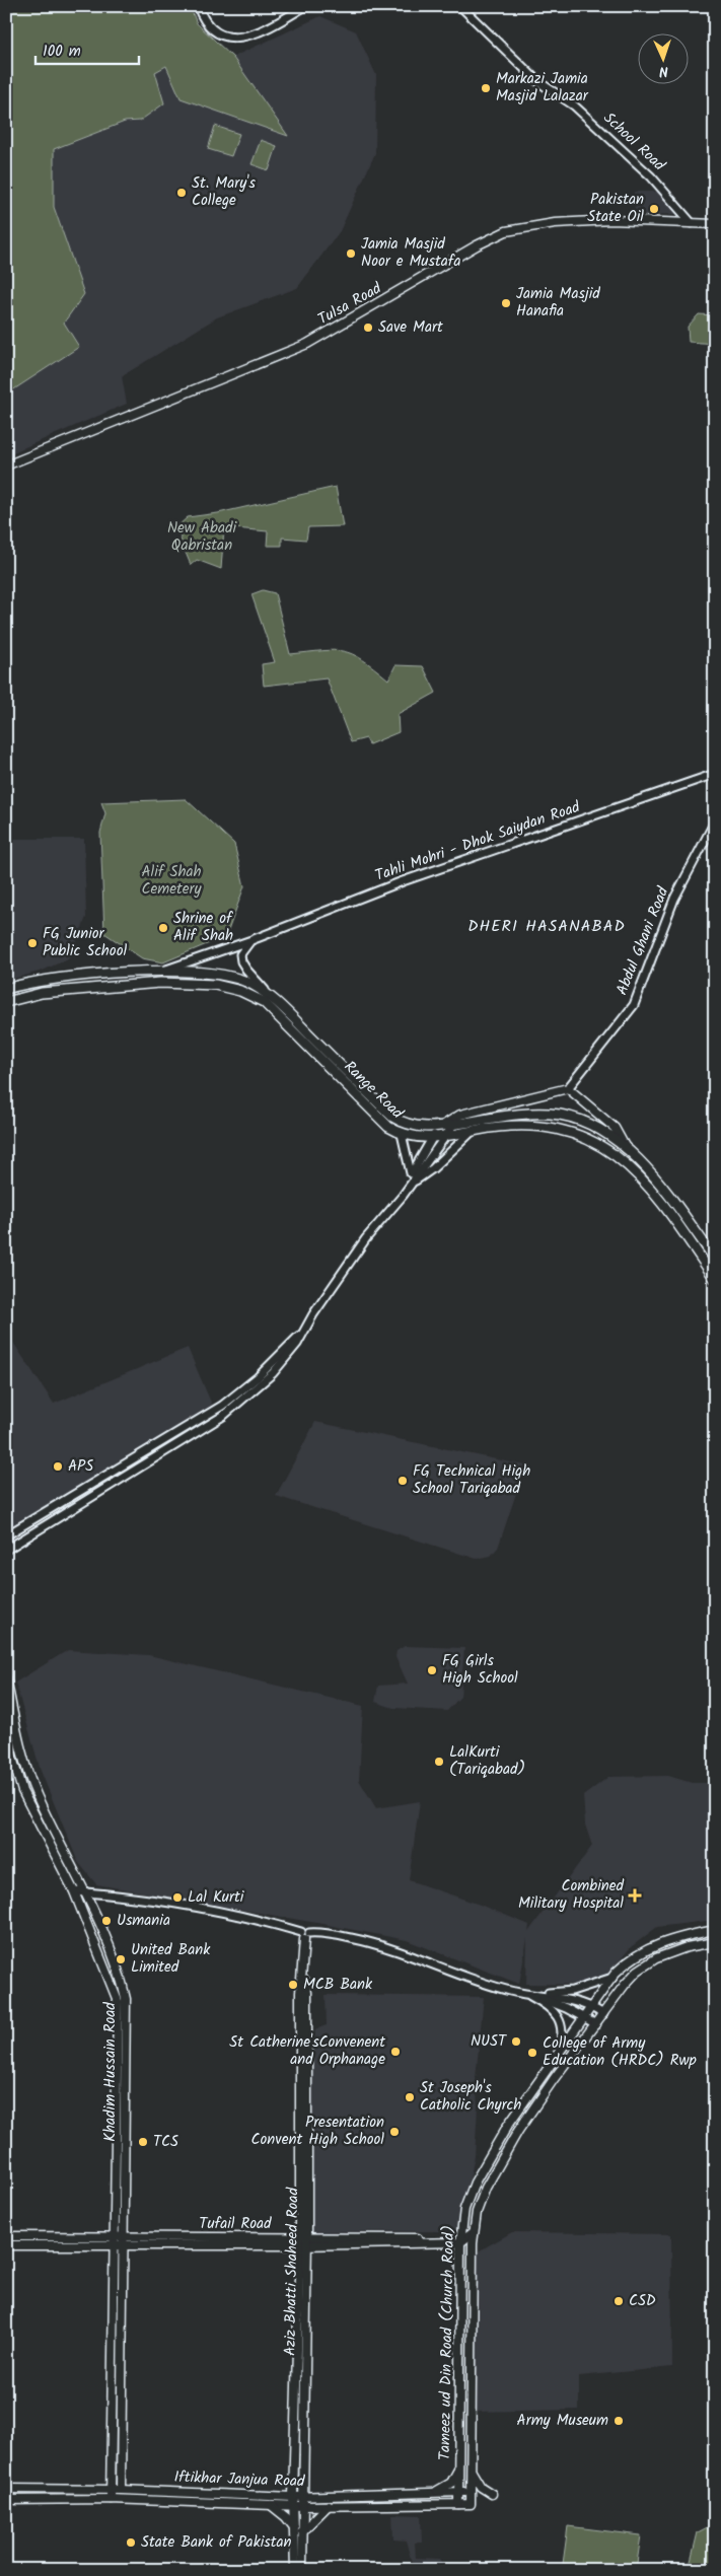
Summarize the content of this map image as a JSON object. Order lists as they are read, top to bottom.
{
  "streets": {
    "main road": [
      "Tulsa Road",
      "Range Road",
      "Khadim Hussain Road",
      "Tufail Road",
      "Aziz Bhatti Shaheed Road",
      "Tameez ud Din Road (Church Road)",
      "Iftikhar Janjua Road"
    ],
    "street": ["School Road", "Tahli Mohri - Dhok Saiydan Road", "Abdul Ghani Road"]
  },
  "crossings": [
    ["School Road", "Tulsa Road"],
    ["Khadim Hussain Road", "Tufail Road"],
    ["Khadim Hussain Road", "Iftikhar Janjua Road"],
    ["Tufail Road", "Aziz Bhatti Shaheed Road"],
    ["Tufail Road", "Tameez ud Din Road (Church Road)"],
    ["Aziz Bhatti Shaheed Road", "Iftikhar Janjua Road"],
    ["Tameez ud Din Road (Church Road)", "Iftikhar Janjua Road"]
  ],
  "districts": ["DHERI HASANABAD"],
  "parks": ["New Abadi Qabristan", "Alif Shah Cemetery"],
  "places": {
    "other": [
      "Markazi Jamia Masjid Lalazar",
      "St. Mary's College",
      "Pakistan State Oil",
      "Jamia Masjid Noor e Mustafa",
      "Jamia Masjid Hanafia",
      "Save Mart",
      "Shrine of Alif Shah",
      "FG Junior Public School",
      "APS",
      "FG Technical High School Tariqabad",
      "FG Girls High School",
      "LalKurti (Tariqabad)",
      "Lal Kurti",
      "Usmania",
      "United Bank Limited",
      "MCB Bank",
      "NUST",
      "St Catherine'sConvenent and Orphanage",
      "College of Army Education (HRDC) Rwp",
      "St Joseph's Catholic Chyrch",
      "Presentation Convent High School",
      "TCS",
      "CSD",
      "Army Museum",
      "State Bank of Pakistan"
    ],
    "health": ["Combined Military Hospital"]
  },
  "scale_bar": "100 m",
  "north": "bottom"
}
